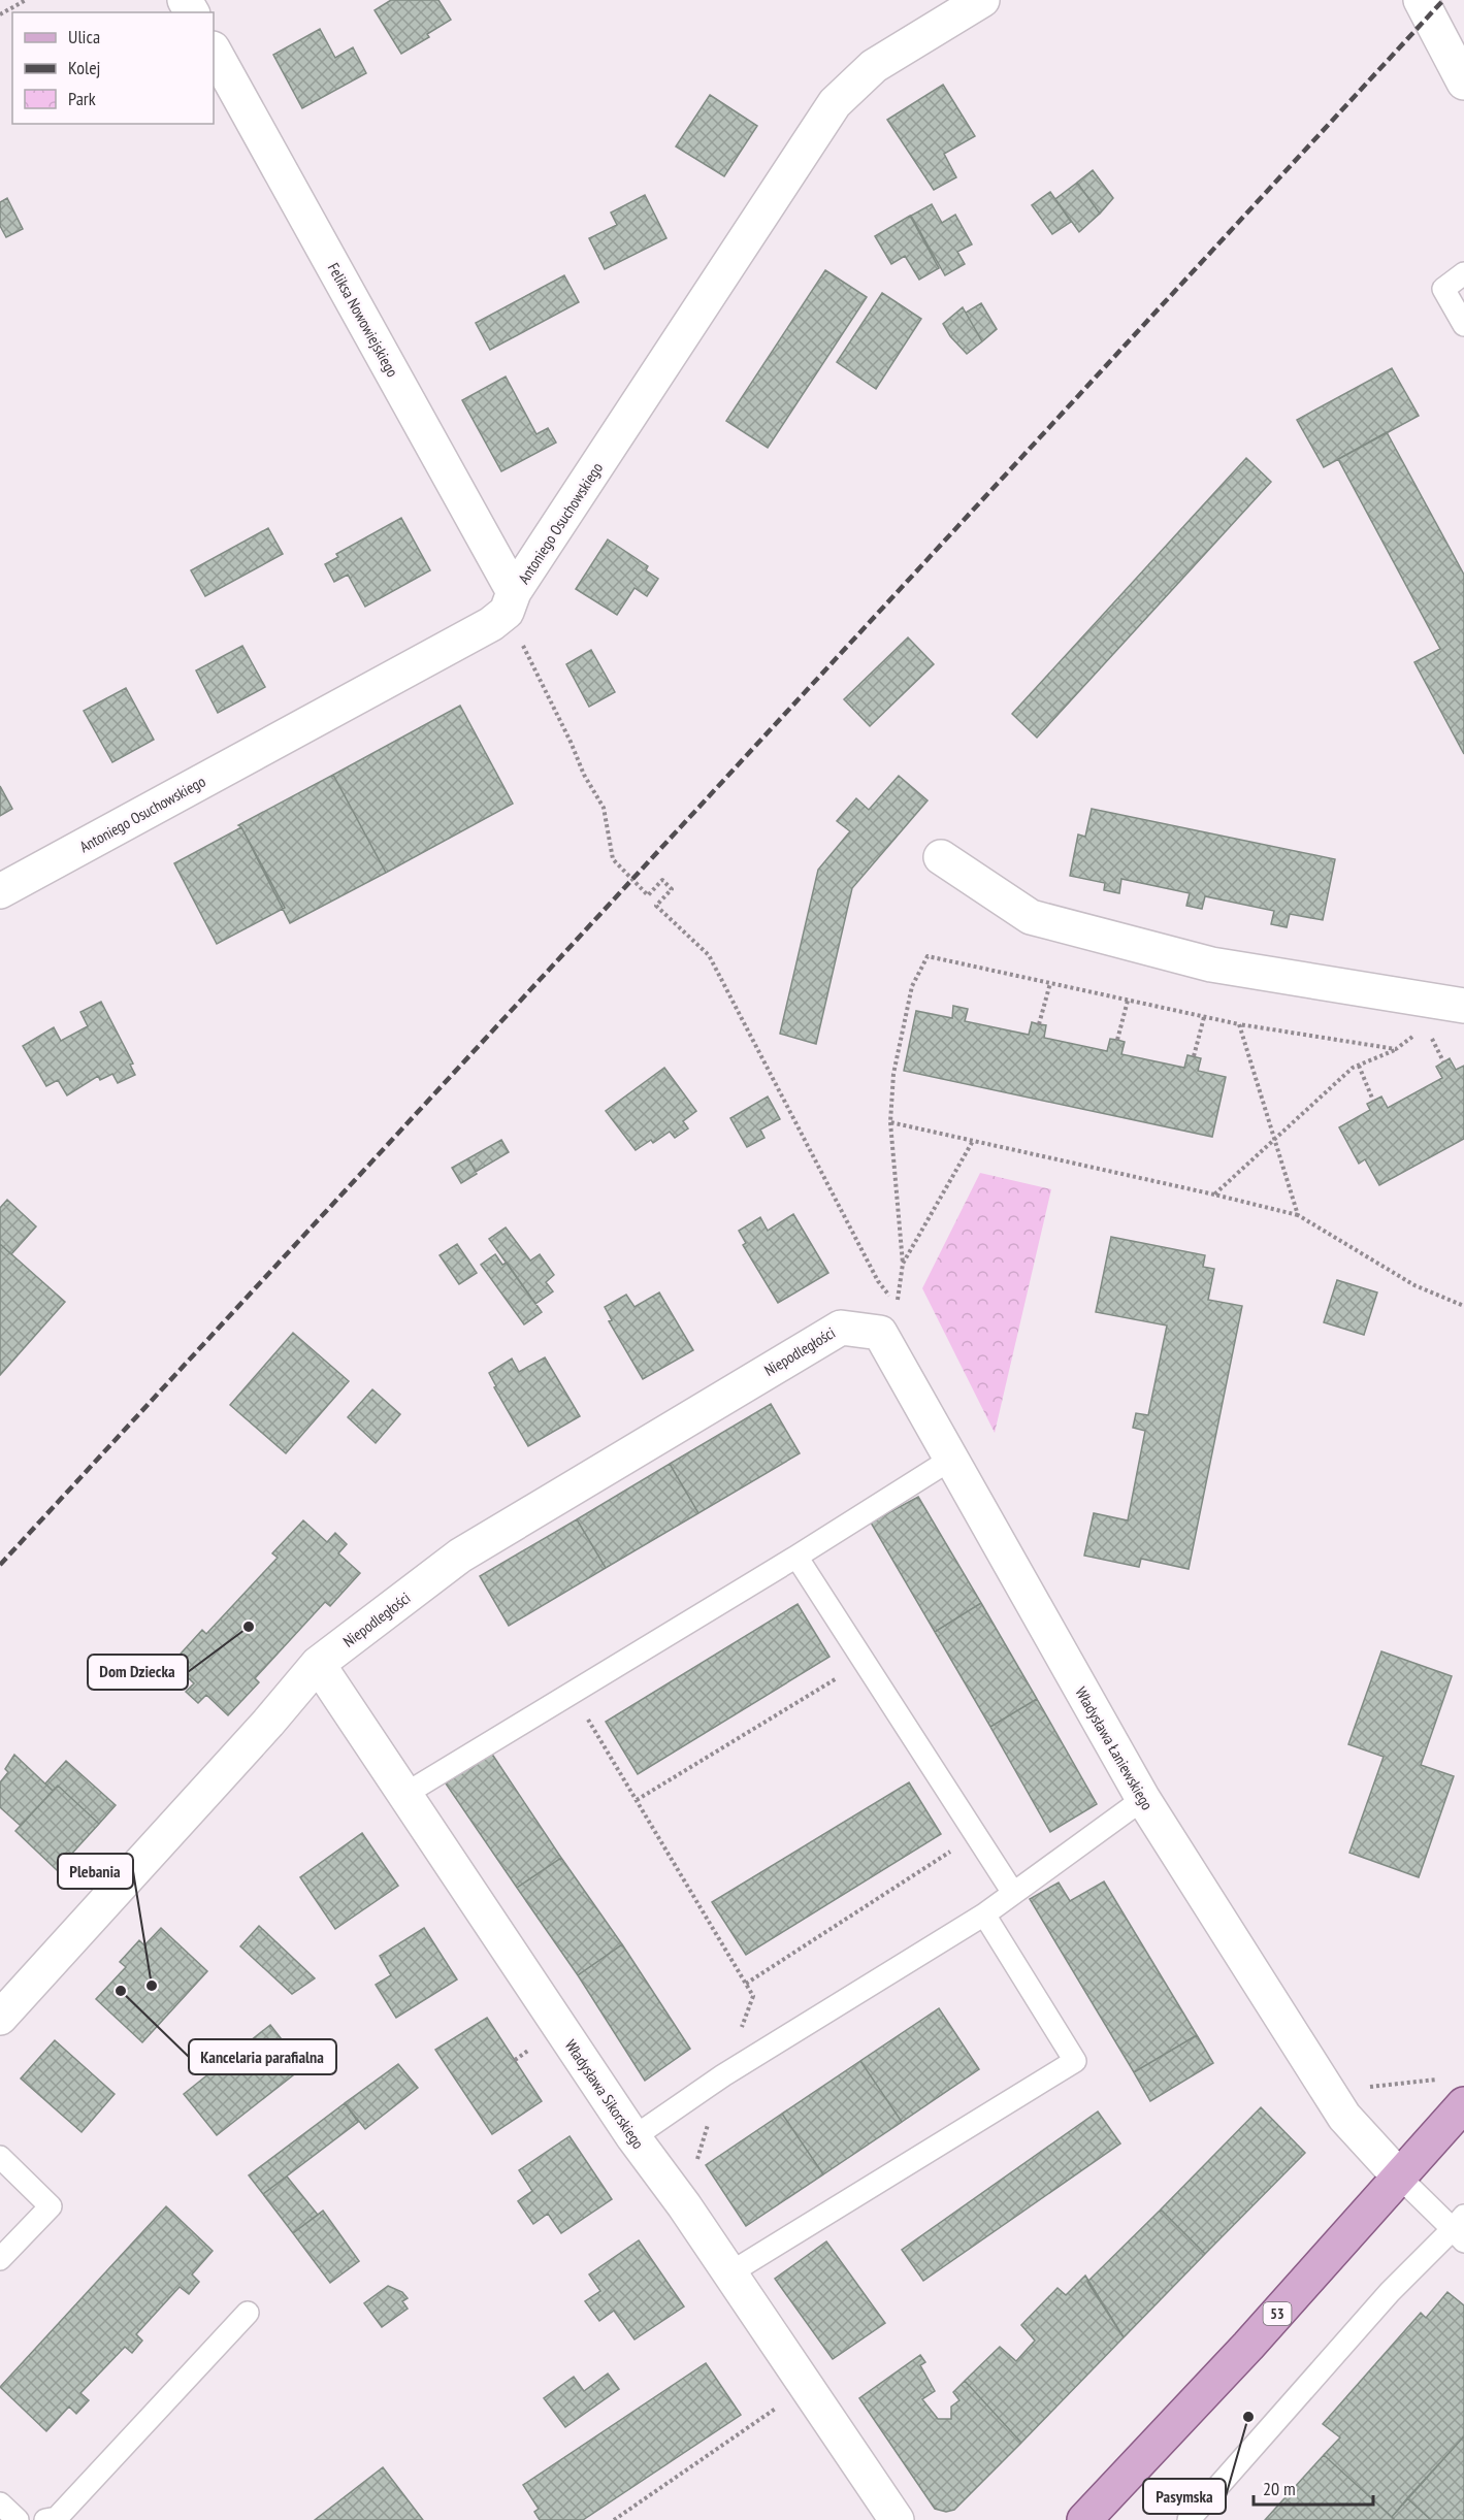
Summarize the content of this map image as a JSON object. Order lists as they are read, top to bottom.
{
  "streets": {
    "main road": ["53"],
    "street": [
      "Feliksa Nowowiejskiego",
      "Antoniego Osuchowskiego",
      "Niepodległości",
      "Władysława Łaniewskiego",
      "Władysława Sikorskiego"
    ]
  },
  "crossings": [
    ["Feliksa Nowowiejskiego", "Antoniego Osuchowskiego"],
    ["Niepodległości", "Władysława Łaniewskiego"],
    ["Niepodległości", "Władysława Sikorskiego"],
    ["Władysława Łaniewskiego", "53"]
  ],
  "places": [
    "Dom Dziecka",
    "Plebania",
    "Kancelaria parafialna",
    "Pasymska"
  ],
  "legend": ["Ulica", "Kolej", "Park"],
  "scale_bar": "20 m"
}
